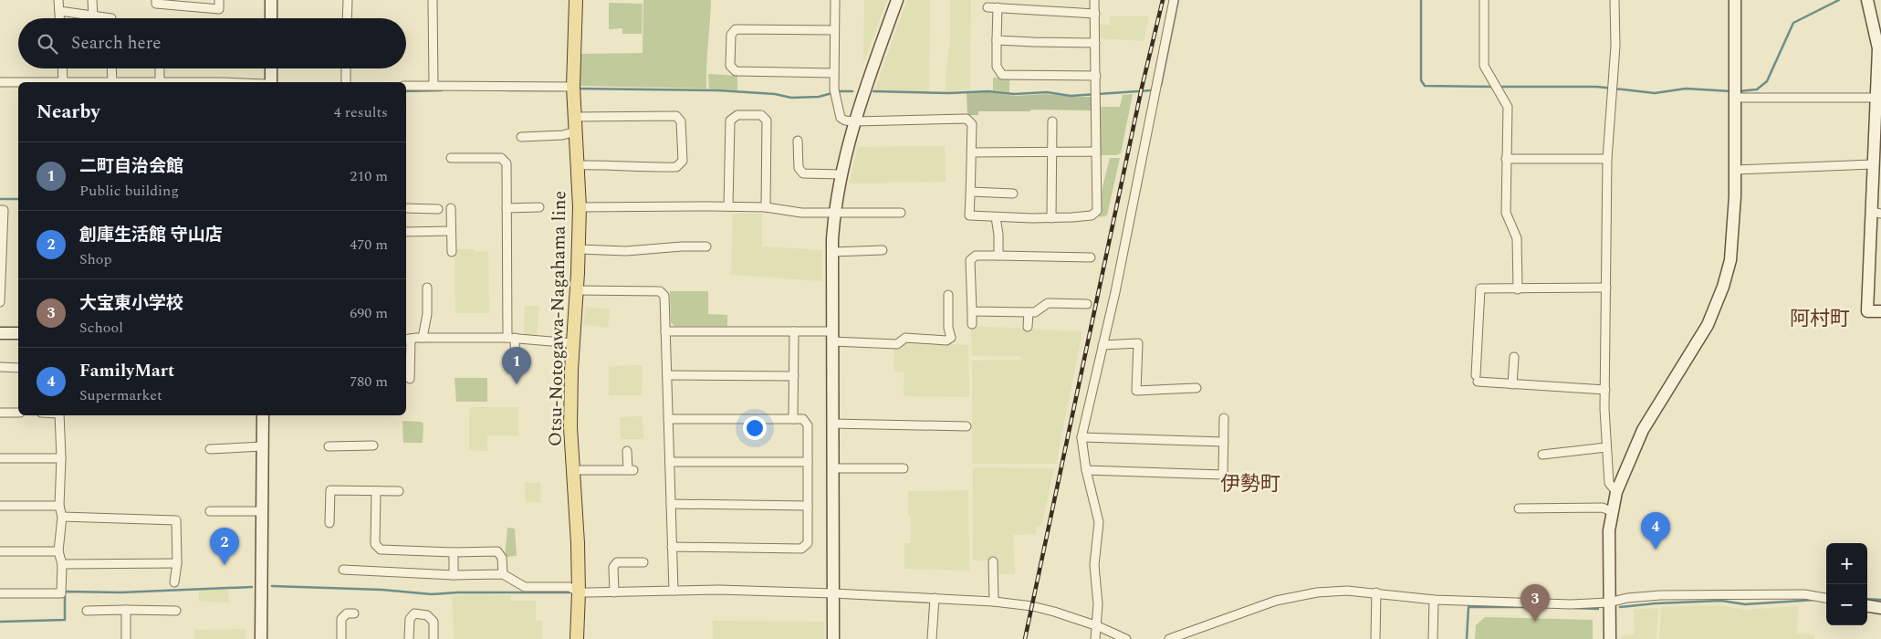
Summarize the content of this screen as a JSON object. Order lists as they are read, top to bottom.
{
  "streets": {
    "main road": ["Otsu-Notogawa-Nagahama line"]
  },
  "districts": ["阿村町", "伊勢町"],
  "page": {
    "search": "Search here",
    "heading": ["Nearby", "4 results"],
    "list": [
      {
        "mark": "1",
        "name": "二町自治会館",
        "note": "Public building",
        "value": "210 m"
      },
      {
        "mark": "2",
        "name": "創庫生活館 守山店",
        "note": "Shop",
        "value": "470 m"
      },
      {
        "mark": "3",
        "name": "大宝東小学校",
        "note": "School",
        "value": "690 m"
      },
      {
        "mark": "4",
        "name": "FamilyMart",
        "note": "Supermarket",
        "value": "780 m"
      }
    ],
    "pins": [
      "1",
      "4",
      "2",
      "3"
    ],
    "map_buttons": ["+", "−"]
  }
}
